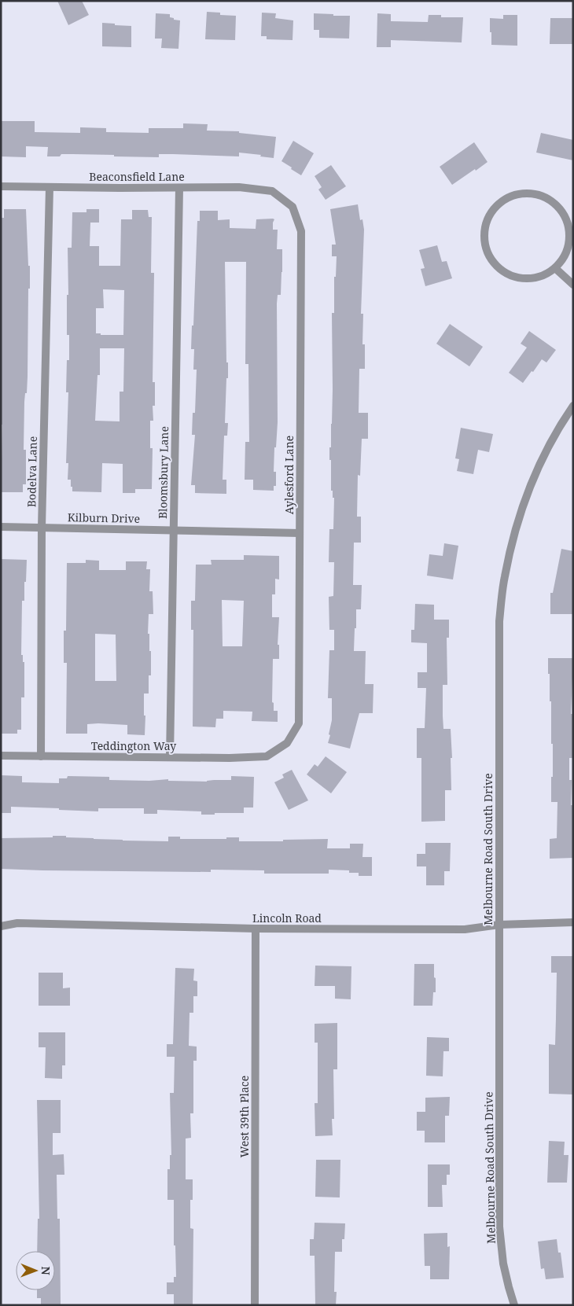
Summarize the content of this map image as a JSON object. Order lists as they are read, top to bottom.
{
  "streets": {
    "street": [
      "Beaconsfield Lane",
      "Bodelva Lane",
      "Bloomsbury Lane",
      "Aylesford Lane",
      "Kilburn Drive",
      "Teddington Way",
      "Melbourne Road South Drive",
      "Lincoln Road",
      "West 39th Place"
    ]
  },
  "crossings": [
    ["Beaconsfield Lane", "Bodelva Lane"],
    ["Beaconsfield Lane", "Bloomsbury Lane"],
    ["Beaconsfield Lane", "Aylesford Lane"],
    ["Bodelva Lane", "Kilburn Drive"],
    ["Bodelva Lane", "Teddington Way"],
    ["Bloomsbury Lane", "Kilburn Drive"],
    ["Bloomsbury Lane", "Teddington Way"],
    ["Aylesford Lane", "Kilburn Drive"],
    ["Aylesford Lane", "Teddington Way"],
    ["Melbourne Road South Drive", "Lincoln Road"],
    ["Lincoln Road", "West 39th Place"]
  ],
  "north": "right"
}
